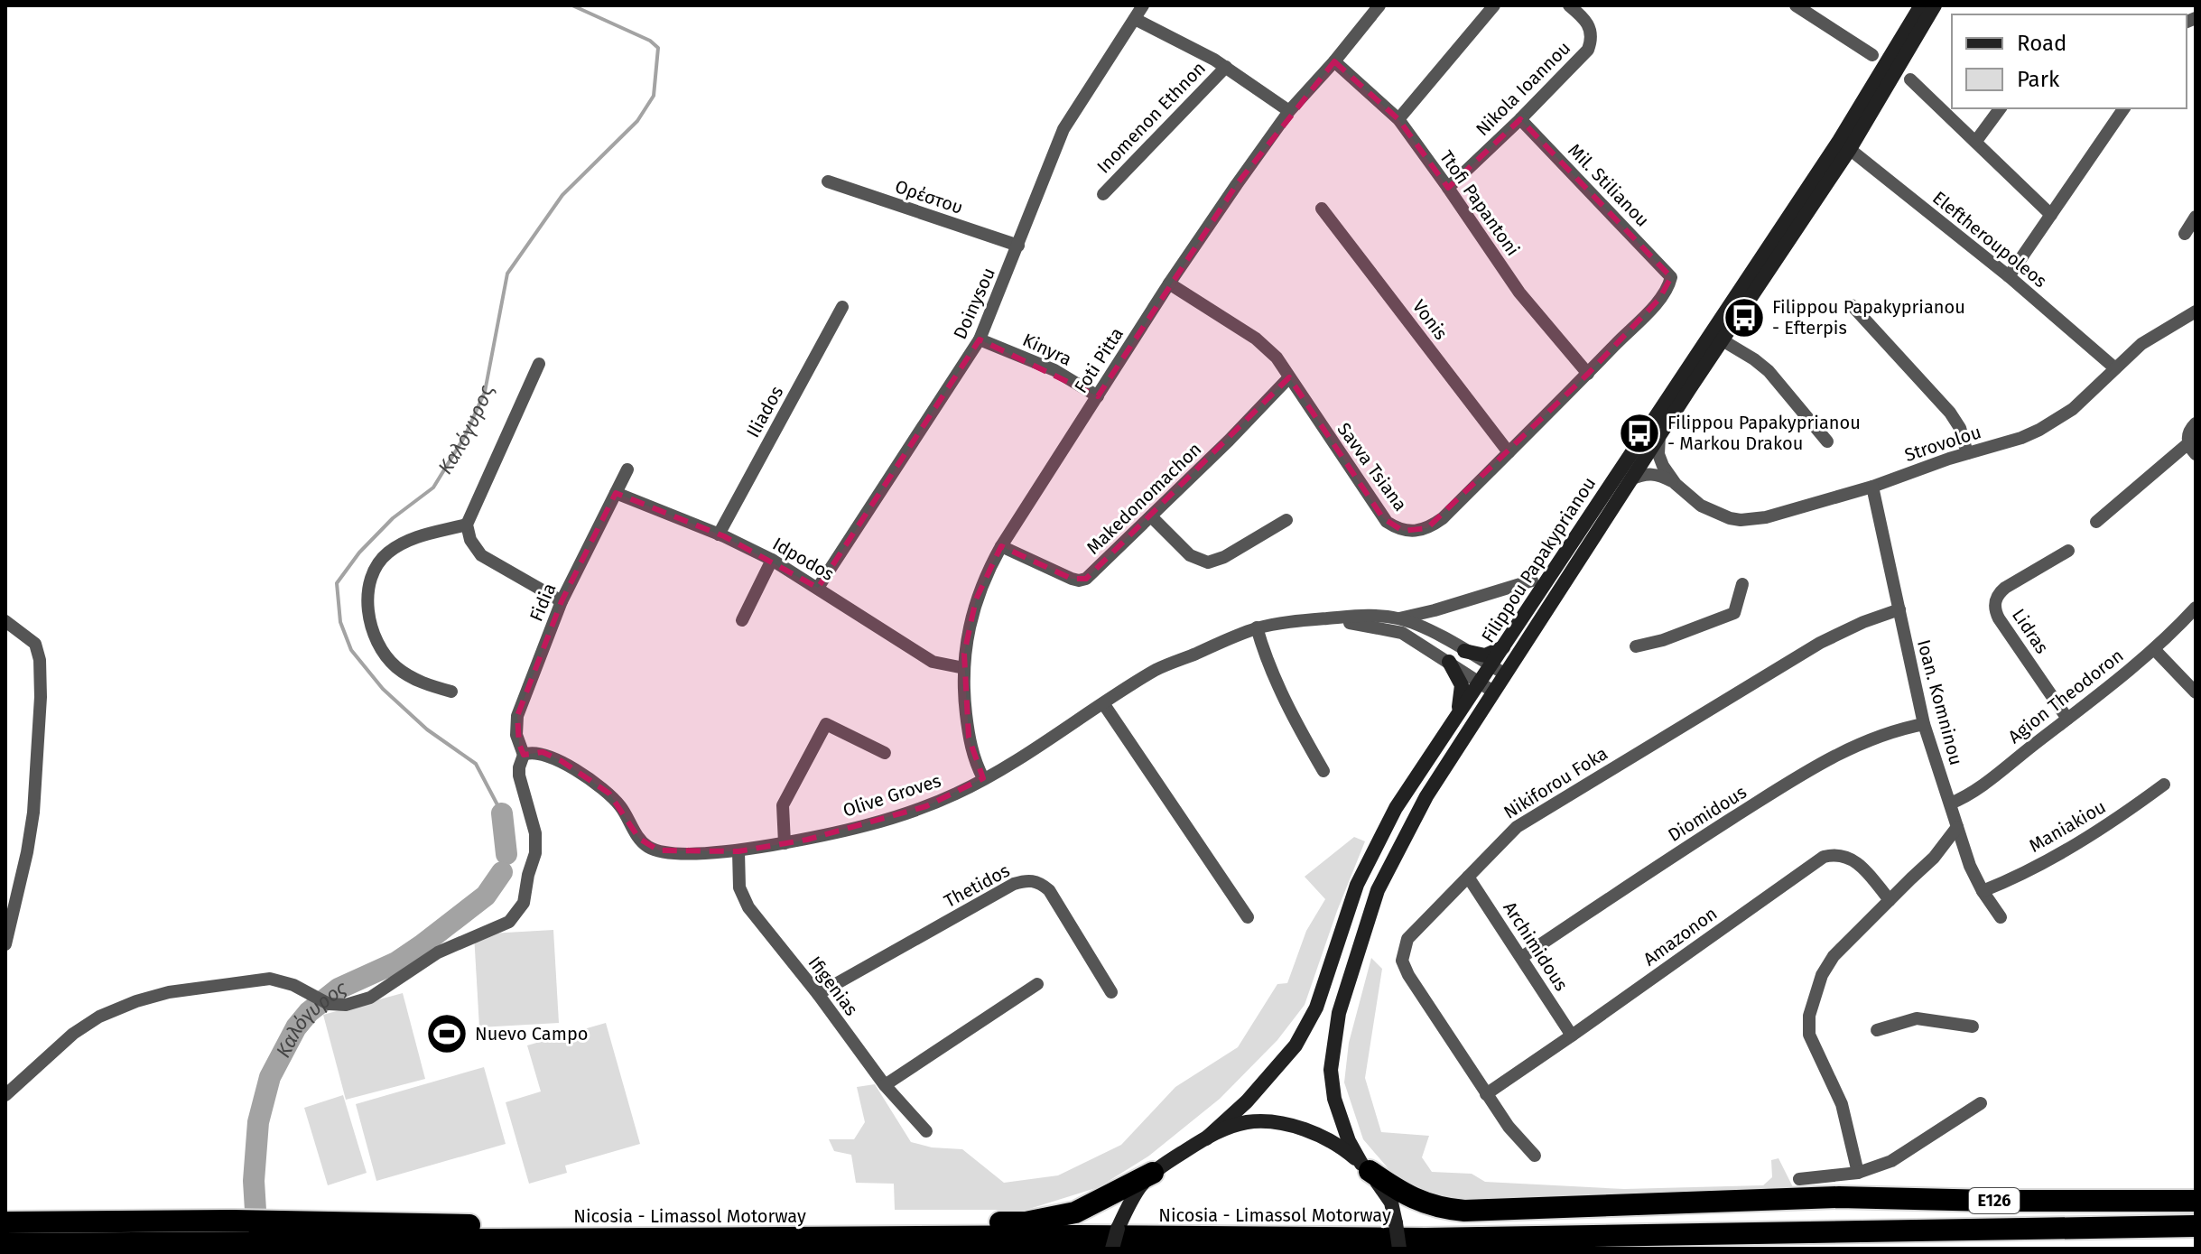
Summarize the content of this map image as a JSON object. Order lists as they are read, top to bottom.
{
  "streets": {
    "highway": ["E126", "Nicosia - Limassol Motorway"],
    "main road": ["Filippou Papakyprianou"],
    "street": [
      "Nikola Ioannou",
      "Inomenon Ethnon",
      "Mil. Stilianou",
      "Ορέστου",
      "Ttofi Papantoni",
      "Eleftheroupoleos",
      "Doinysou",
      "Vonis",
      "Kinyra",
      "Foti Pitta",
      "Iliados",
      "Strovolou",
      "Savva Tsiana",
      "Makedonomachon",
      "Idpodos",
      "Fidia",
      "Lidras",
      "Agion Theodoron",
      "Ioan. Komninou",
      "Nikiforou Foka",
      "Olive Groves",
      "Diomidous",
      "Maniakiou",
      "Thetidos",
      "Amazonon",
      "Archimidous",
      "Ifigenias"
    ]
  },
  "crossings": [
    ["Nikola Ioannou", "Mil. Stilianou"],
    ["Nikola Ioannou", "Ttofi Papantoni"],
    ["Mil. Stilianou", "Savva Tsiana"],
    ["Ορέστου", "Doinysou"],
    ["Ttofi Papantoni", "Foti Pitta"],
    ["Ttofi Papantoni", "Savva Tsiana"],
    ["Eleftheroupoleos", "Strovolou"],
    ["Eleftheroupoleos", "Filippou Papakyprianou"],
    ["Doinysou", "Kinyra"],
    ["Doinysou", "Idpodos"],
    ["Vonis", "Savva Tsiana"],
    ["Kinyra", "Foti Pitta"],
    ["Foti Pitta", "Savva Tsiana"],
    ["Foti Pitta", "Makedonomachon"],
    ["Foti Pitta", "Idpodos"],
    ["Foti Pitta", "Olive Groves"],
    ["Iliados", "Idpodos"],
    ["Strovolou", "Filippou Papakyprianou"],
    ["Strovolou", "Ioan. Komninou"],
    ["Savva Tsiana", "Makedonomachon"],
    ["Idpodos", "Fidia"],
    ["Filippou Papakyprianou", "Olive Groves"],
    ["Fidia", "Olive Groves"],
    ["Lidras", "Agion Theodoron"],
    ["Agion Theodoron", "Ioan. Komninou"],
    ["Ioan. Komninou", "Nikiforou Foka"],
    ["Ioan. Komninou", "Diomidous"],
    ["Ioan. Komninou", "Maniakiou"],
    ["Nikiforou Foka", "Amazonon"],
    ["Nikiforou Foka", "Archimidous"],
    ["Olive Groves", "Ifigenias"],
    ["Diomidous", "Archimidous"],
    ["Thetidos", "Ifigenias"],
    ["Amazonon", "Archimidous"]
  ],
  "water": ["Καλόγυρος"],
  "places": {
    "bus stop": ["Filippou Papakyprianou - Efterpis", "Filippou Papakyprianou - Markou Drakou"],
    "sports": ["Nuevo Campo"]
  },
  "legend": ["Road", "Park"]
}
